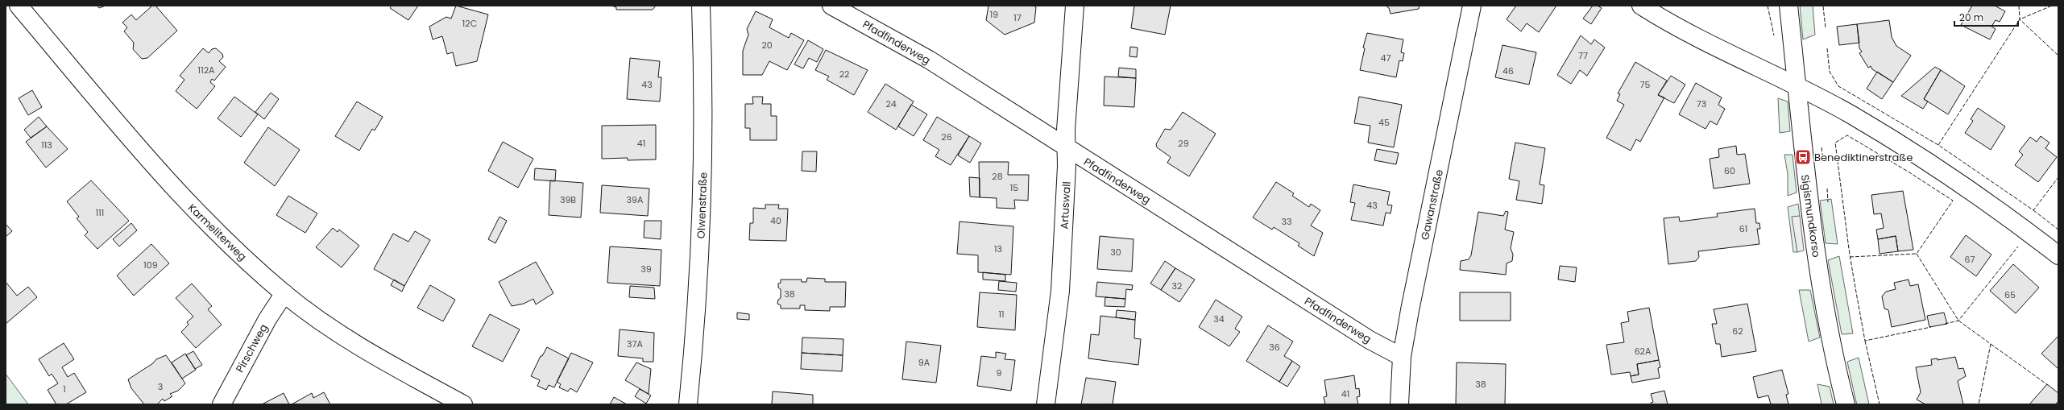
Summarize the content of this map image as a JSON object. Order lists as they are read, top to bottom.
{
  "streets": {
    "street": [
      "Pfadfinderweg",
      "Gawanstraße",
      "Olwenstraße",
      "Artuswall",
      "Sigismundkorso",
      "Karmeliterweg",
      "Pirschweg"
    ]
  },
  "crossings": [
    ["Pfadfinderweg", "Gawanstraße"],
    ["Pfadfinderweg", "Artuswall"],
    ["Karmeliterweg", "Pirschweg"]
  ],
  "places": {
    "bus stop": ["Benediktinerstraße"]
  },
  "house_numbers": [
    "19",
    "17",
    "12C",
    "20",
    "77",
    "47",
    "112A",
    "46",
    "22",
    "43",
    "75",
    "24",
    "73",
    "45",
    "26",
    "41",
    "29",
    "113",
    "60",
    "28",
    "15",
    "39B",
    "39A",
    "43",
    "111",
    "40",
    "33",
    "61",
    "13",
    "30",
    "67",
    "109",
    "39",
    "32",
    "38",
    "65",
    "11",
    "34",
    "62",
    "37A",
    "36",
    "62A",
    "9A",
    "9",
    "38",
    "3",
    "1",
    "41"
  ],
  "scale_bar": "20 m"
}
